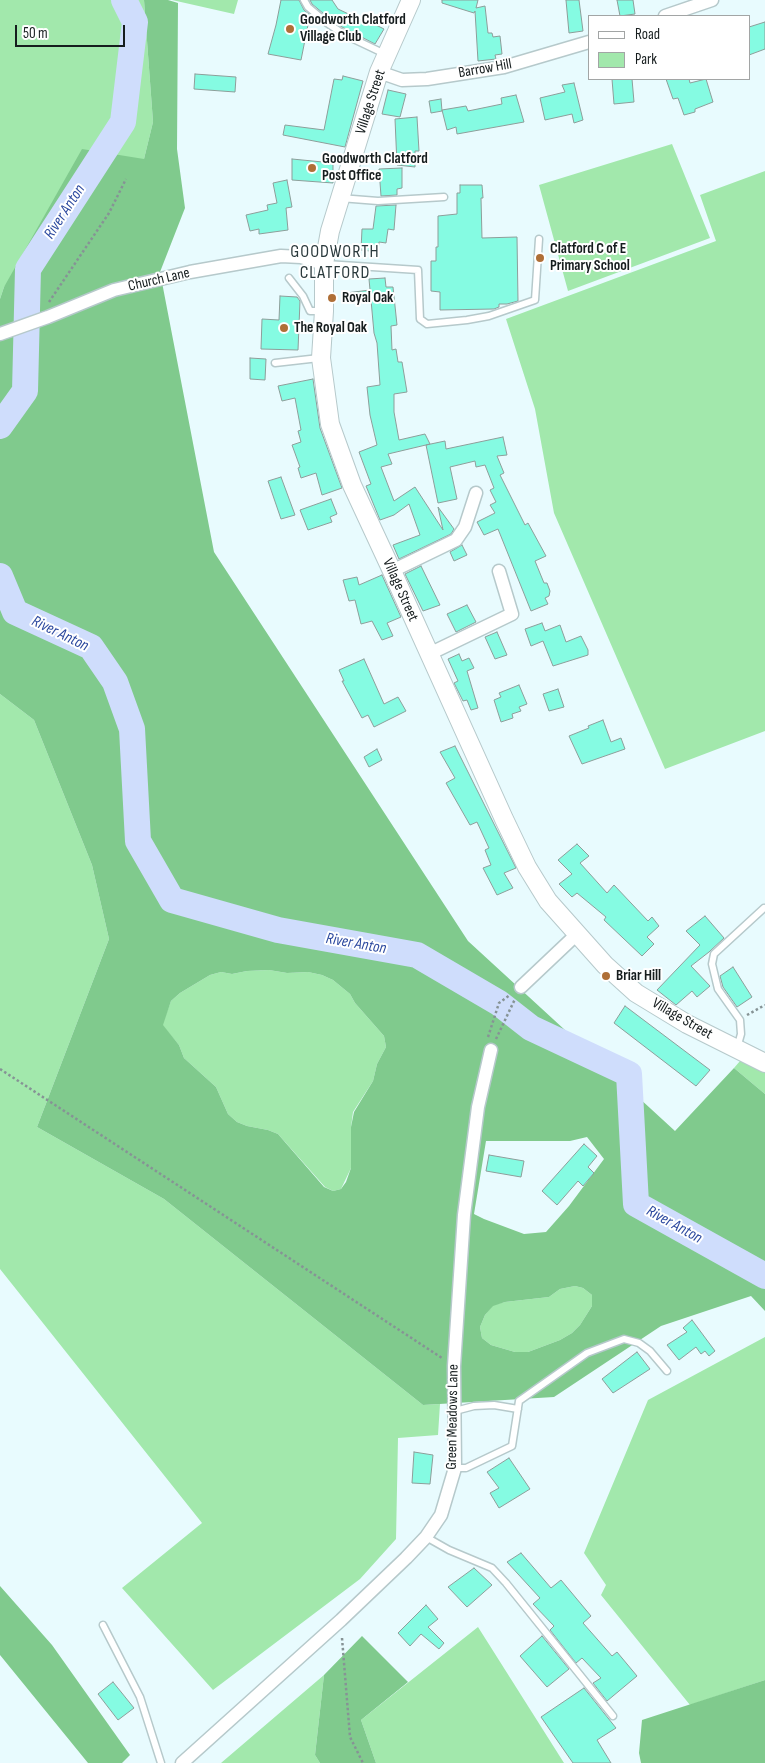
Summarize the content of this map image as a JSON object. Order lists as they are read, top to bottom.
{
  "streets": {
    "street": [
      "Barrow Hill",
      "Village Street",
      "Church Lane",
      "Green Meadows Lane"
    ]
  },
  "crossings": [
    ["Barrow Hill", "Village Street"],
    ["Village Street", "Church Lane"]
  ],
  "districts": ["GOODWORTH CLATFORD"],
  "water": ["River Anton"],
  "places": [
    "Goodworth Clatford Village Club",
    "Goodworth Clatford Post Office",
    "Clatford C of E Primary School",
    "Royal Oak",
    "The Royal Oak",
    "Briar Hill"
  ],
  "legend": ["Road", "Park"],
  "scale_bar": "50 m"
}
